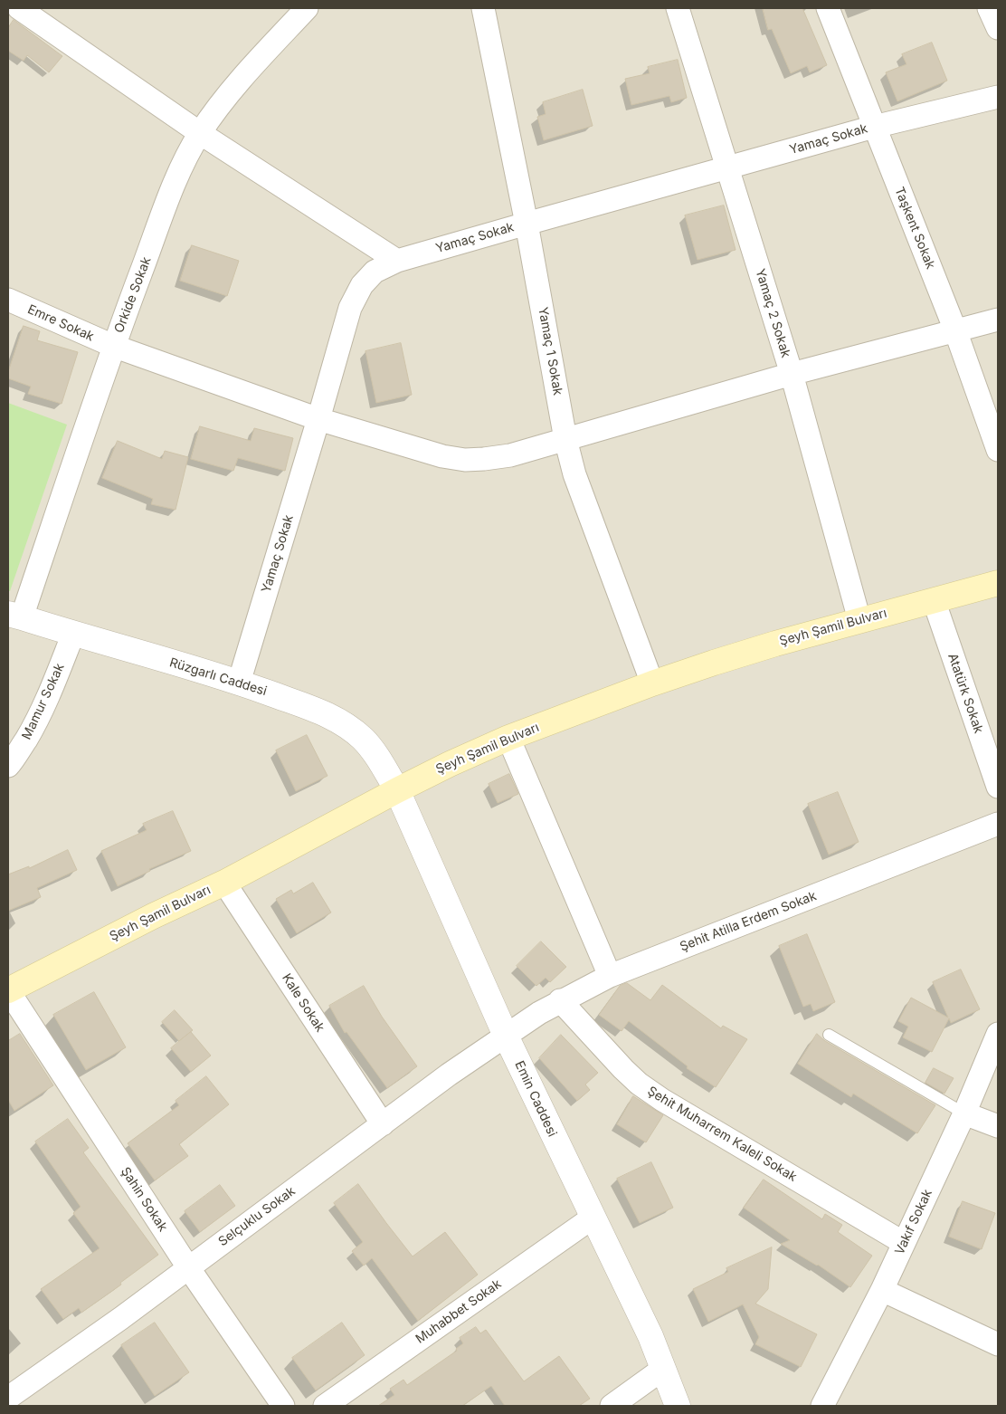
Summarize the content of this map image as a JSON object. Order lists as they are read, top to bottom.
{
  "streets": {
    "main road": ["Şeyh Şamil Bulvarı"],
    "street": [
      "Yamaç Sokak",
      "Taşkent Sokak",
      "Orkide Sokak",
      "Yamaç 2 Sokak",
      "Emre Sokak",
      "Yamaç 1 Sokak",
      "Rüzgarlı Caddesi",
      "Atatürk Sokak",
      "Mamur Sokak",
      "Şehit Atilla Erdem Sokak",
      "Kale Sokak",
      "Emin Caddesi",
      "Şehit Muharrem Kaleli Sokak",
      "Şahin Sokak",
      "Selçuklu Sokak",
      "Vakıf Sokak",
      "Muhabbet Sokak"
    ]
  },
  "crossings": [
    ["Yamaç Sokak", "Taşkent Sokak"],
    ["Yamaç Sokak", "Yamaç 2 Sokak"],
    ["Yamaç Sokak", "Emre Sokak"],
    ["Yamaç Sokak", "Yamaç 1 Sokak"],
    ["Yamaç Sokak", "Rüzgarlı Caddesi"],
    ["Taşkent Sokak", "Emre Sokak"],
    ["Orkide Sokak", "Emre Sokak"],
    ["Orkide Sokak", "Rüzgarlı Caddesi"],
    ["Yamaç 2 Sokak", "Emre Sokak"],
    ["Yamaç 2 Sokak", "Şeyh Şamil Bulvarı"],
    ["Emre Sokak", "Yamaç 1 Sokak"],
    ["Yamaç 1 Sokak", "Şeyh Şamil Bulvarı"],
    ["Şeyh Şamil Bulvarı", "Rüzgarlı Caddesi"],
    ["Şeyh Şamil Bulvarı", "Atatürk Sokak"],
    ["Şeyh Şamil Bulvarı", "Kale Sokak"],
    ["Şeyh Şamil Bulvarı", "Emin Caddesi"],
    ["Şeyh Şamil Bulvarı", "Şahin Sokak"],
    ["Rüzgarlı Caddesi", "Mamur Sokak"],
    ["Rüzgarlı Caddesi", "Emin Caddesi"],
    ["Şehit Atilla Erdem Sokak", "Emin Caddesi"],
    ["Şehit Atilla Erdem Sokak", "Şehit Muharrem Kaleli Sokak"],
    ["Şehit Atilla Erdem Sokak", "Selçuklu Sokak"],
    ["Kale Sokak", "Selçuklu Sokak"],
    ["Emin Caddesi", "Selçuklu Sokak"],
    ["Emin Caddesi", "Muhabbet Sokak"],
    ["Şehit Muharrem Kaleli Sokak", "Vakıf Sokak"],
    ["Şahin Sokak", "Selçuklu Sokak"]
  ]
}
